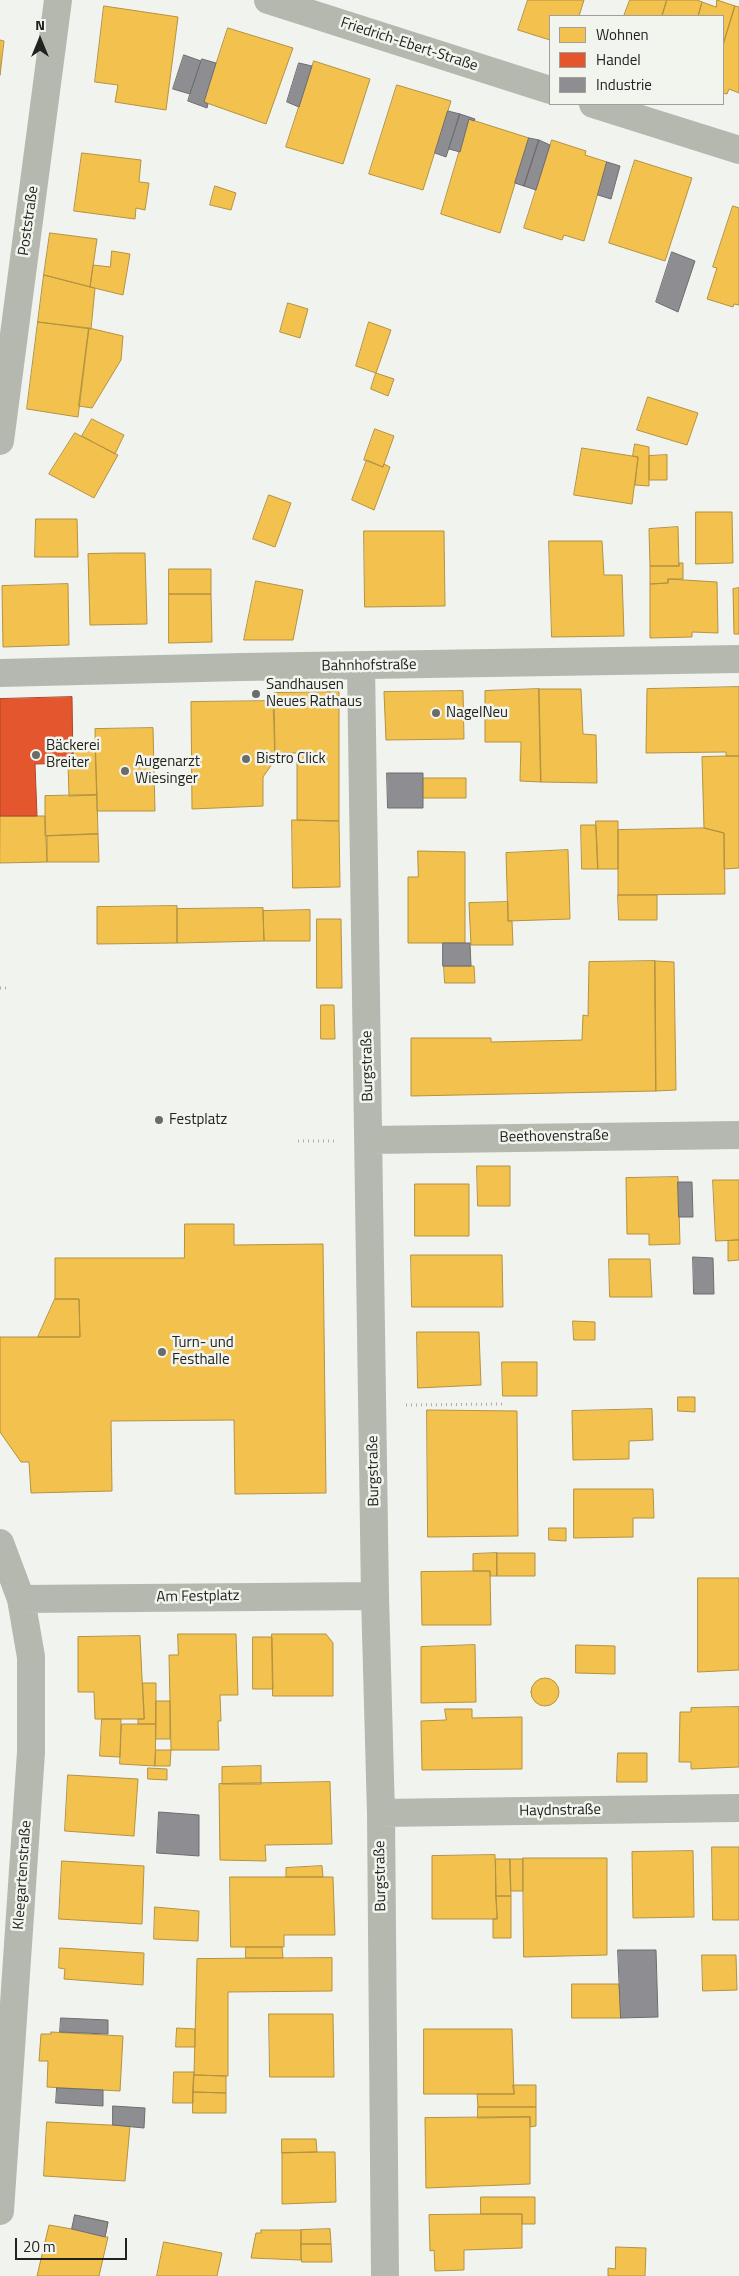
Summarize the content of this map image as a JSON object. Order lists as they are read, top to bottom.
{
  "streets": {
    "street": [
      "Friedrich-Ebert-Straße",
      "Poststraße",
      "Bahnhofstraße",
      "Burgstraße",
      "Beethovenstraße",
      "Am Festplatz",
      "Haydnstraße",
      "Kleegartenstraße"
    ]
  },
  "crossings": [
    ["Bahnhofstraße", "Burgstraße"],
    ["Burgstraße", "Beethovenstraße"],
    ["Burgstraße", "Am Festplatz"],
    ["Burgstraße", "Haydnstraße"],
    ["Am Festplatz", "Kleegartenstraße"]
  ],
  "places": [
    "Sandhausen Neues Rathaus",
    "NagelNeu",
    "Bäckerei Breiter",
    "Bistro Click",
    "Augenarzt Wiesinger",
    "Festplatz",
    "Turn- und Festhalle"
  ],
  "legend": ["Wohnen", "Handel", "Industrie"],
  "scale_bar": "20 m",
  "north": "top"
}
